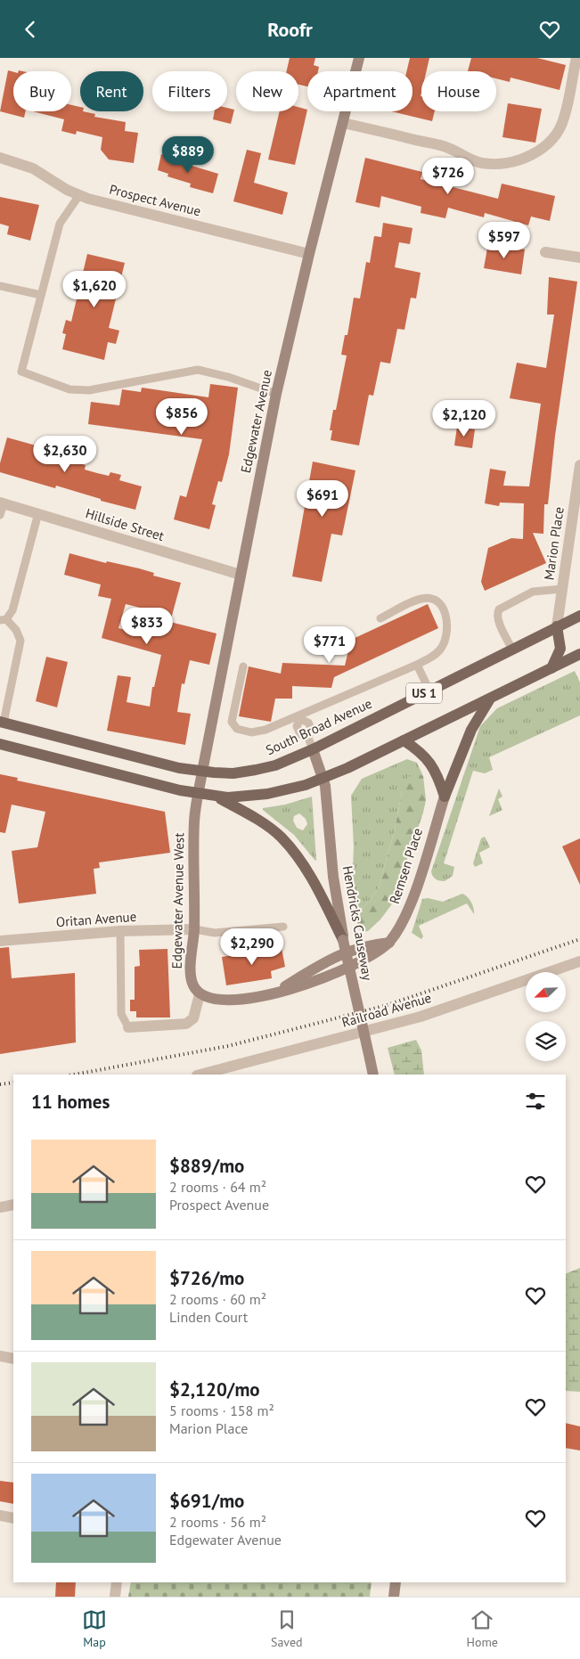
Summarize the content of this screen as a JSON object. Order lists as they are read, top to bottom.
{
  "streets": {
    "main road": ["US 1", "South Broad Avenue"],
    "street": [
      "Prospect Avenue",
      "Edgewater Avenue",
      "Hillside Street",
      "Marion Place",
      "Remsen Place",
      "Edgewater Avenue West",
      "Oritan Avenue",
      "Hendricks Causeway",
      "Railroad Avenue"
    ]
  },
  "crossings": [
    ["Prospect Avenue", "Edgewater Avenue"],
    ["Edgewater Avenue", "Hillside Street"],
    ["Edgewater Avenue", "US 1"],
    ["Edgewater Avenue", "South Broad Avenue"],
    ["Edgewater Avenue", "Edgewater Avenue West"],
    ["Marion Place", "South Broad Avenue"],
    ["US 1", "Edgewater Avenue West"],
    ["US 1", "Hendricks Causeway"],
    ["South Broad Avenue", "Hendricks Causeway"],
    ["Remsen Place", "Edgewater Avenue West"],
    ["Edgewater Avenue West", "Oritan Avenue"]
  ],
  "north": "bottom left",
  "page": {
    "header": "Roofr",
    "chip": [
      "Buy",
      "Rent",
      "Filters",
      "New",
      "Apartment",
      "House"
    ],
    "price": [
      "$889",
      "$726",
      "$597",
      "$1,620",
      "$856",
      "$2,120",
      "$2,630",
      "$691",
      "$833",
      "$771",
      "$2,290"
    ],
    "heading": "11 homes",
    "list": [
      {
        "name": "$889/mo",
        "note": "2 rooms · 64 m² · Prospect Avenue"
      },
      {
        "name": "$726/mo",
        "note": "2 rooms · 60 m² · Linden Court"
      },
      {
        "name": "$2,120/mo",
        "note": "5 rooms · 158 m² · Marion Place"
      },
      {
        "name": "$691/mo",
        "note": "2 rooms · 56 m² · Edgewater Avenue"
      }
    ],
    "tabs": ["Map", "Saved", "Home"]
  }
}
